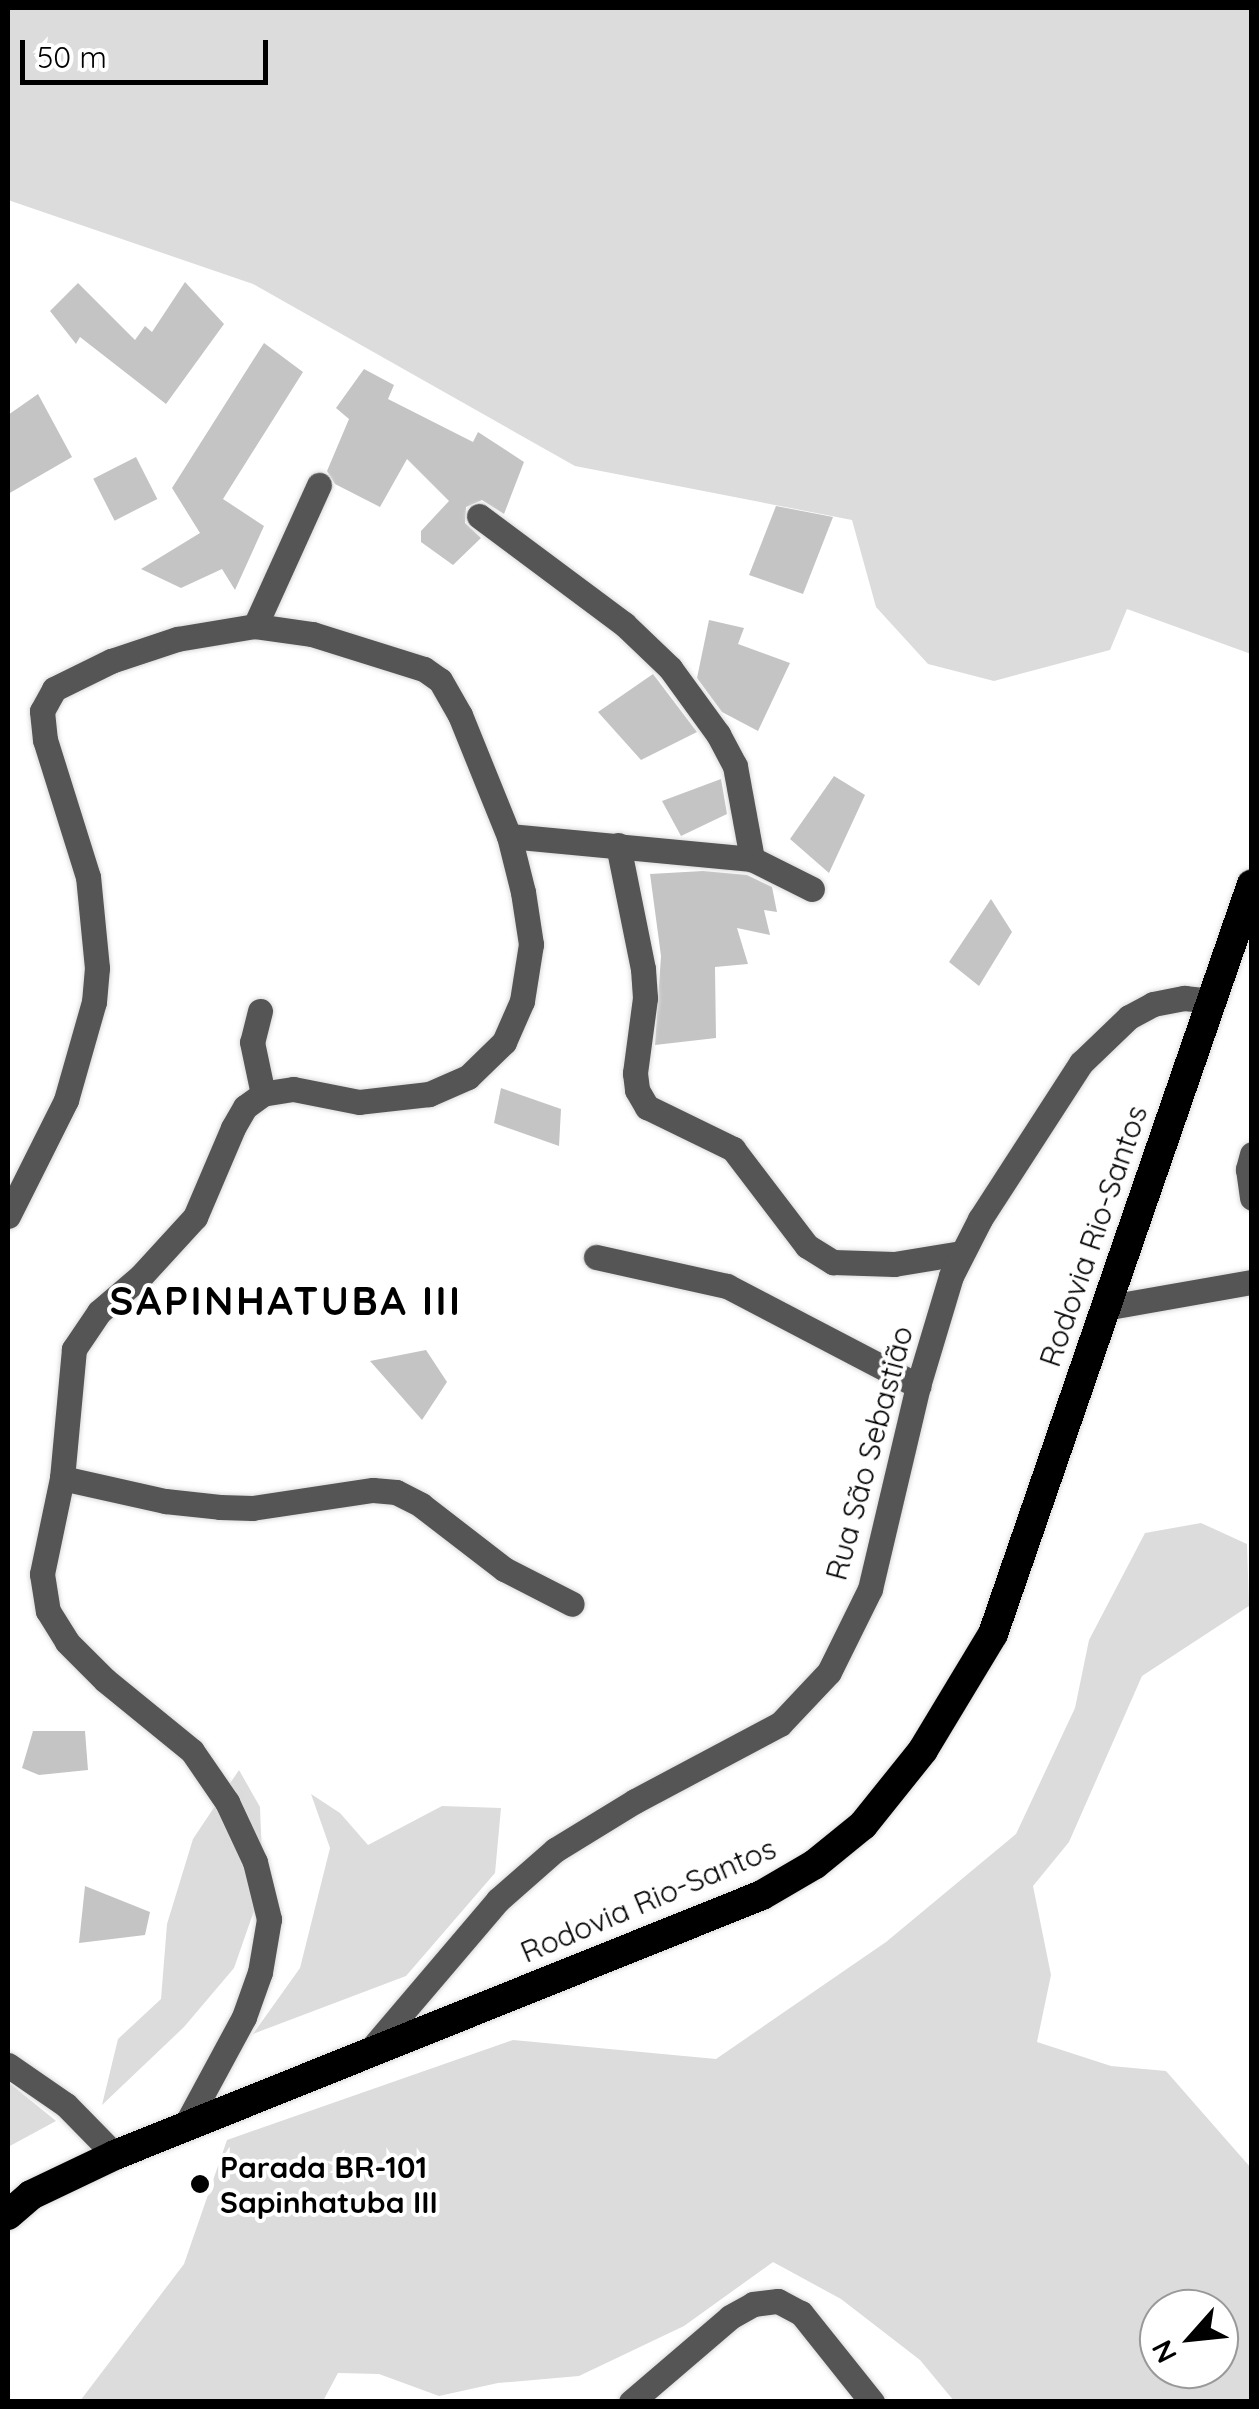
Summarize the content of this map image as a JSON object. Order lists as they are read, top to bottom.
{
  "streets": {
    "highway": ["Rodovia Rio-Santos"],
    "street": ["Rua São Sebastião"]
  },
  "crossings": [
    ["Rodovia Rio-Santos", "Rua São Sebastião"]
  ],
  "districts": ["SAPINHATUBA III"],
  "places": ["Parada BR-101 Sapinhatuba III"],
  "scale_bar": "50 m",
  "north": "bottom left"
}
